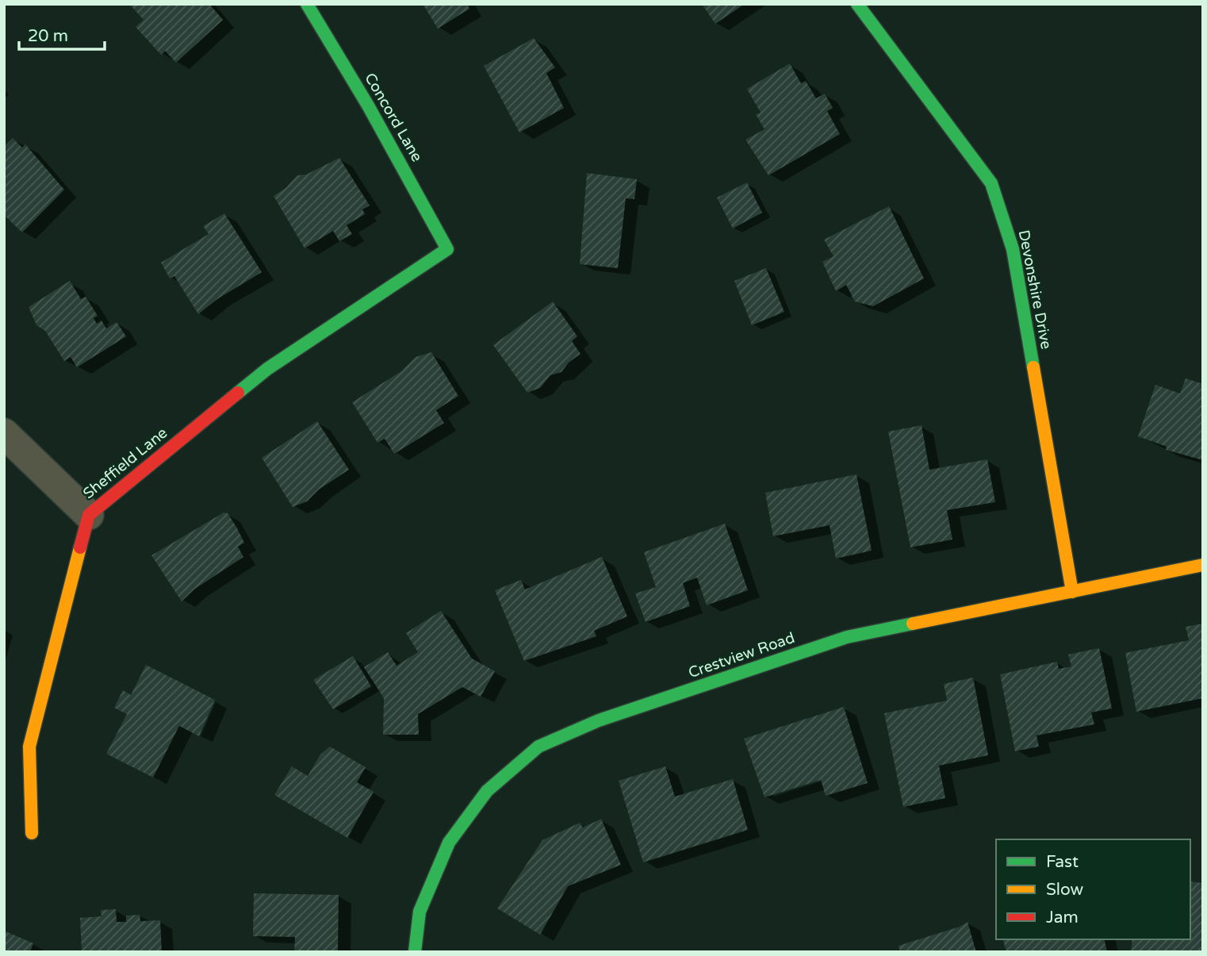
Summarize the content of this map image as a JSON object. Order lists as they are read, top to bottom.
{
  "streets": {
    "street": [
      "Concord Lane",
      "Devonshire Drive",
      "Sheffield Lane",
      "Crestview Road"
    ]
  },
  "crossings": [
    ["Concord Lane", "Sheffield Lane"],
    ["Devonshire Drive", "Crestview Road"]
  ],
  "legend": ["Fast", "Slow", "Jam"],
  "scale_bar": "20 m"
}
